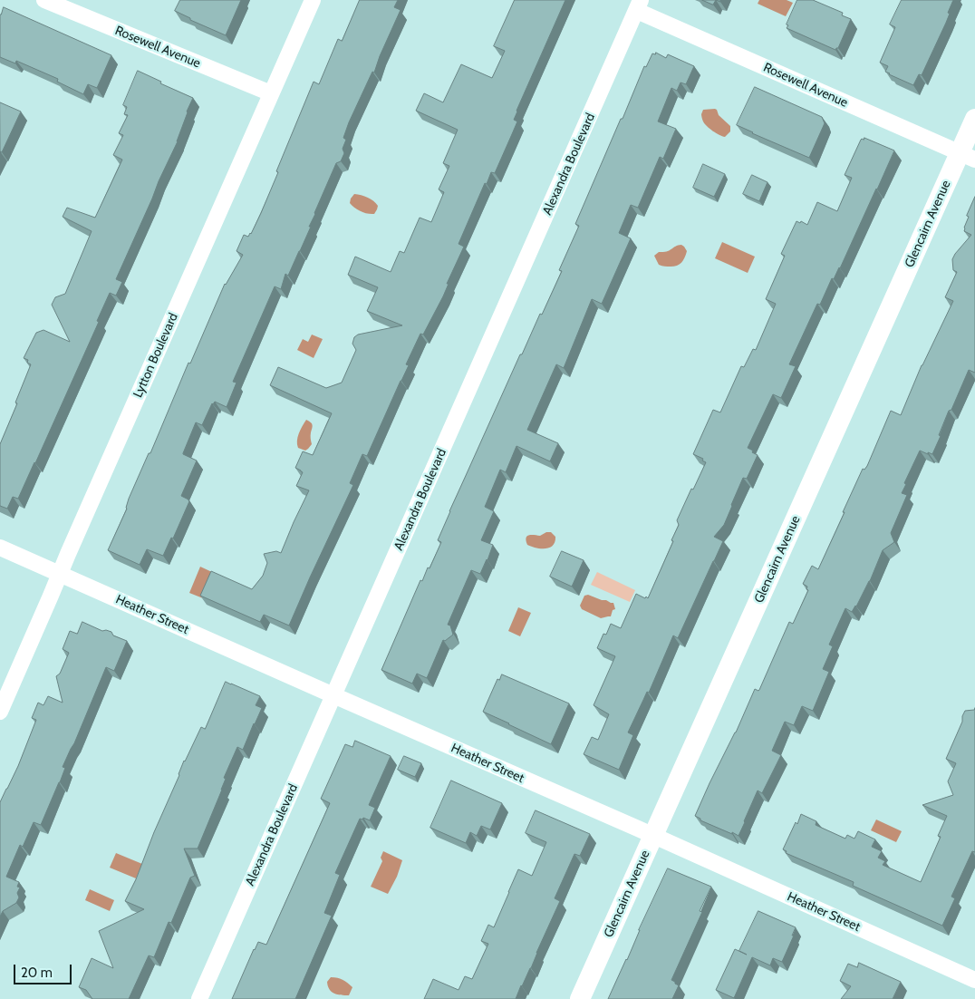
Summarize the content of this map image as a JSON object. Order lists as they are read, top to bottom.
{
  "streets": {
    "street": [
      "Rosewell Avenue",
      "Alexandra Boulevard",
      "Glencairn Avenue",
      "Lytton Boulevard",
      "Heather Street"
    ]
  },
  "crossings": [
    ["Rosewell Avenue", "Alexandra Boulevard"],
    ["Rosewell Avenue", "Glencairn Avenue"],
    ["Rosewell Avenue", "Lytton Boulevard"],
    ["Alexandra Boulevard", "Heather Street"],
    ["Glencairn Avenue", "Heather Street"],
    ["Lytton Boulevard", "Heather Street"]
  ],
  "scale_bar": "20 m"
}
